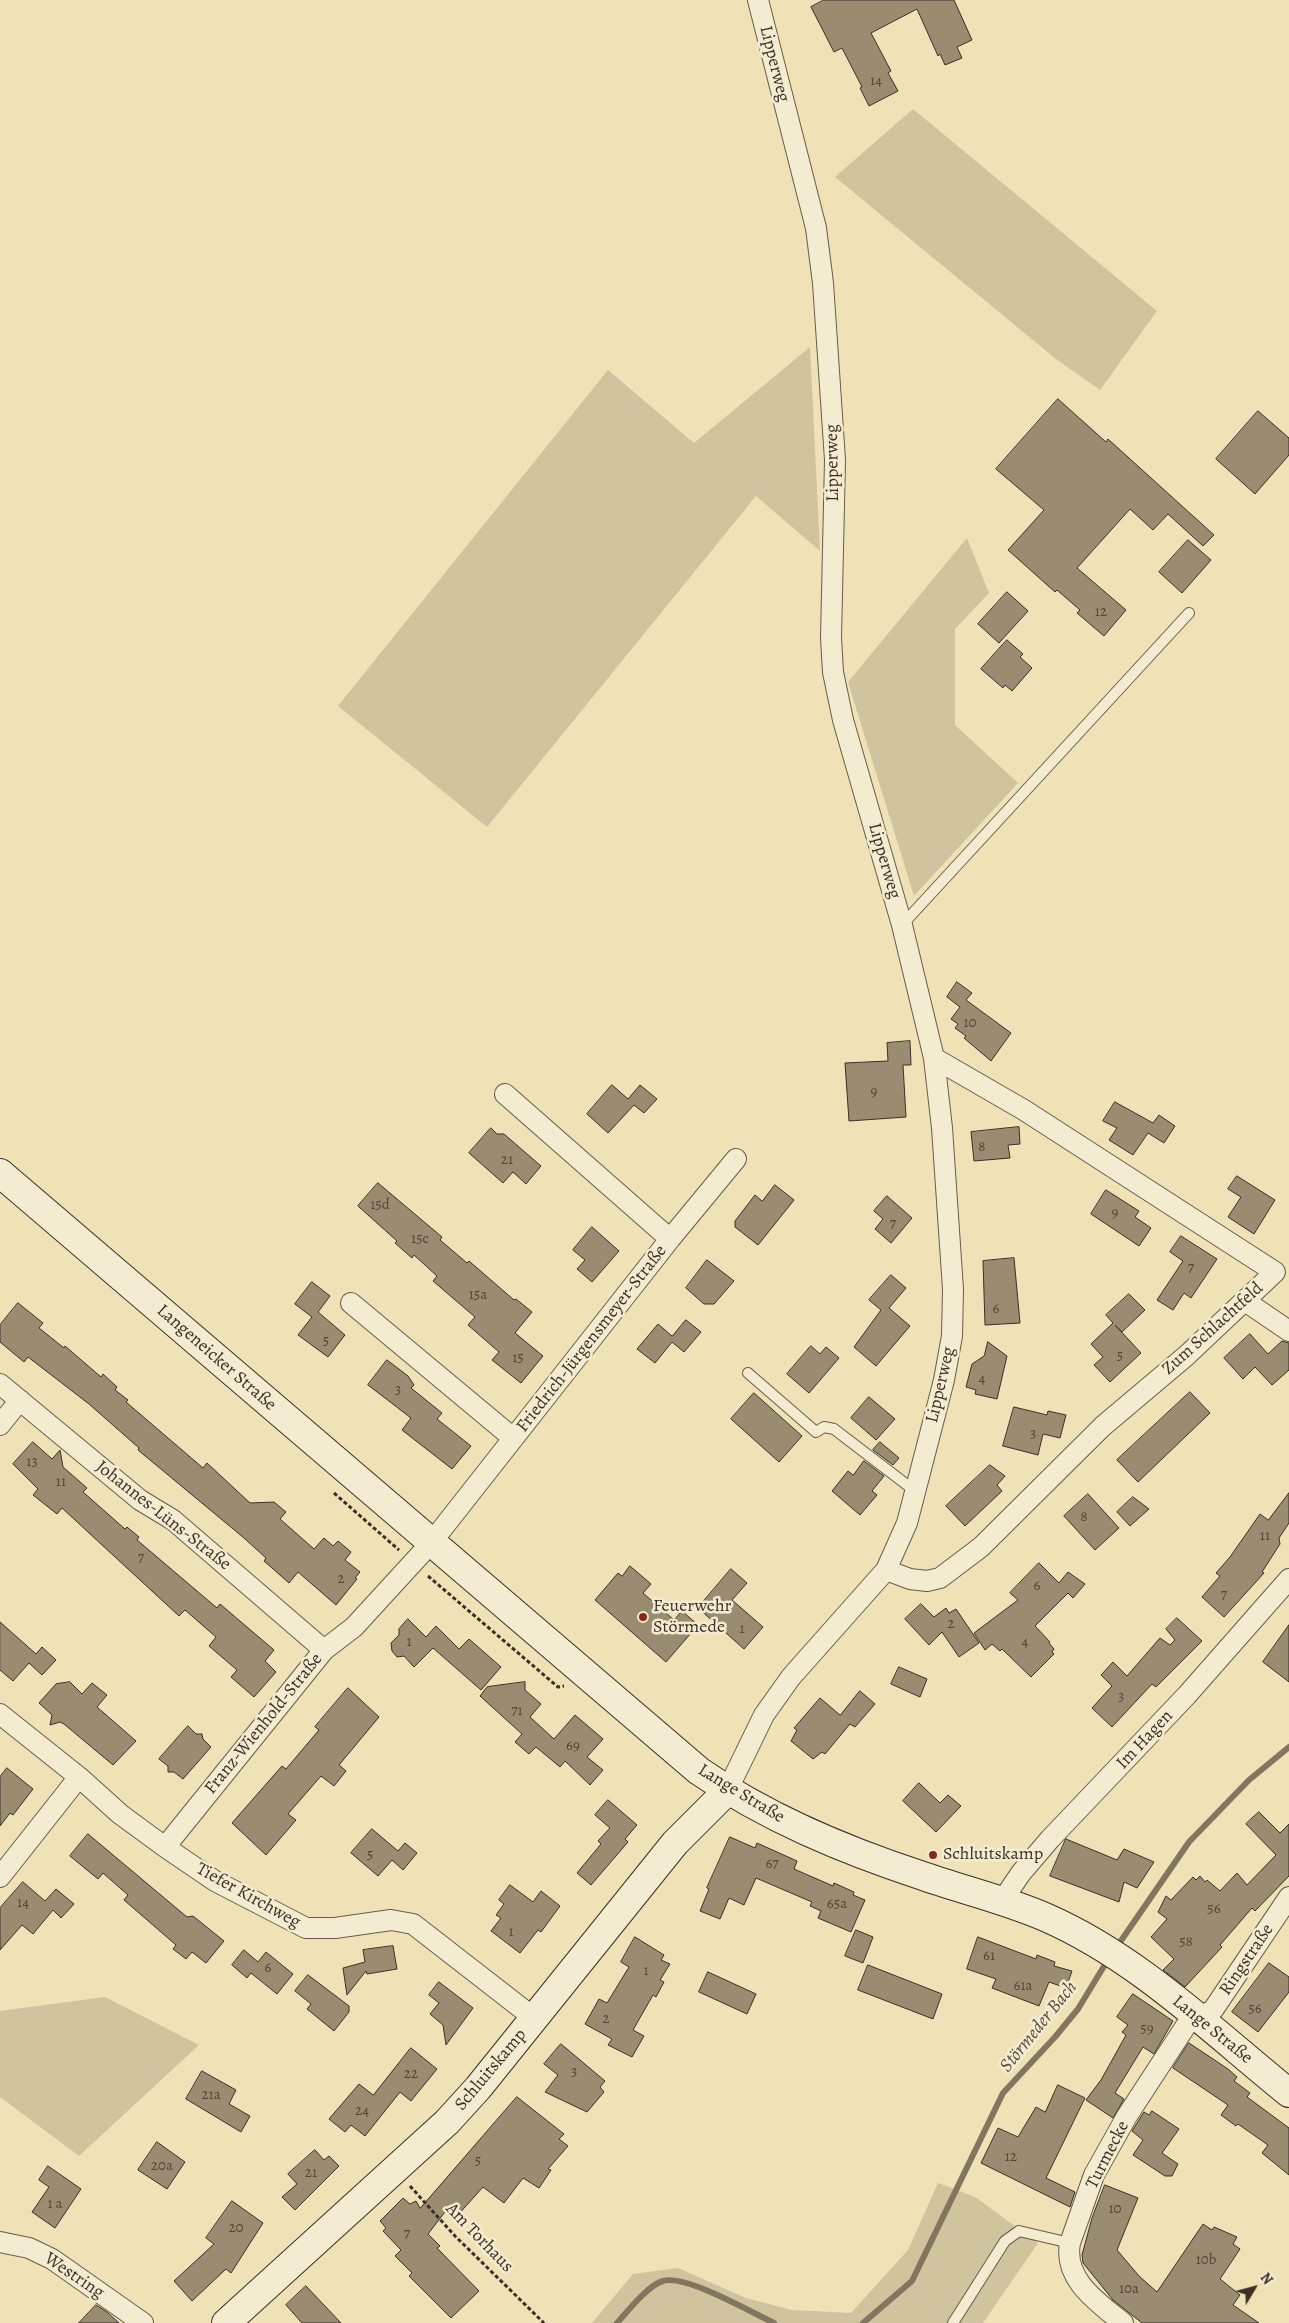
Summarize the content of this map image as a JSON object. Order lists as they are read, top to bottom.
{
  "streets": {
    "main road": ["Langeneicker Straße", "Lange Straße", "Schluitskamp"],
    "street": [
      "Lipperweg",
      "Zum Schlachtfeld",
      "Friedrich-Jürgensmeyer-Straße",
      "Johannes-Lüns-Straße",
      "Franz-Wienhold-Straße",
      "Im Hagen",
      "Tiefer Kirchweg",
      "Ringstraße",
      "Turmecke",
      "Westring"
    ],
    "path": ["Am Torhaus"]
  },
  "crossings": [
    ["Lipperweg", "Zum Schlachtfeld"],
    ["Lipperweg", "Lange Straße"],
    ["Lipperweg", "Schluitskamp"],
    ["Friedrich-Jürgensmeyer-Straße", "Langeneicker Straße"],
    ["Friedrich-Jürgensmeyer-Straße", "Franz-Wienhold-Straße"],
    ["Friedrich-Jürgensmeyer-Straße", "Lange Straße"],
    ["Langeneicker Straße", "Franz-Wienhold-Straße"],
    ["Langeneicker Straße", "Lange Straße"],
    ["Johannes-Lüns-Straße", "Franz-Wienhold-Straße"],
    ["Franz-Wienhold-Straße", "Lange Straße"],
    ["Franz-Wienhold-Straße", "Tiefer Kirchweg"],
    ["Im Hagen", "Lange Straße"],
    ["Lange Straße", "Ringstraße"],
    ["Lange Straße", "Schluitskamp"],
    ["Lange Straße", "Turmecke"],
    ["Tiefer Kirchweg", "Schluitskamp"],
    ["Ringstraße", "Turmecke"],
    ["Schluitskamp", "Am Torhaus"]
  ],
  "water": ["Störmeder Bach"],
  "places": ["Feuerwehr Störmede", "Schluitskamp"],
  "house_numbers": [
    "14",
    "12",
    "10",
    "9",
    "8",
    "21",
    "15d",
    "9",
    "7",
    "15c",
    "7",
    "15a",
    "6",
    "5",
    "5",
    "15",
    "4",
    "3",
    "3",
    "13",
    "11",
    "8",
    "11",
    "7",
    "2",
    "6",
    "7",
    "2",
    "1",
    "1",
    "4",
    "3",
    "71",
    "69",
    "5",
    "67",
    "14",
    "65a",
    "56",
    "1",
    "58",
    "61",
    "6",
    "1",
    "61a",
    "56",
    "2",
    "59",
    "3",
    "22",
    "21a",
    "24",
    "12",
    "5",
    "20a",
    "21",
    "1 a",
    "10",
    "20",
    "7",
    "10b",
    "10a"
  ],
  "north": "top right"
}
